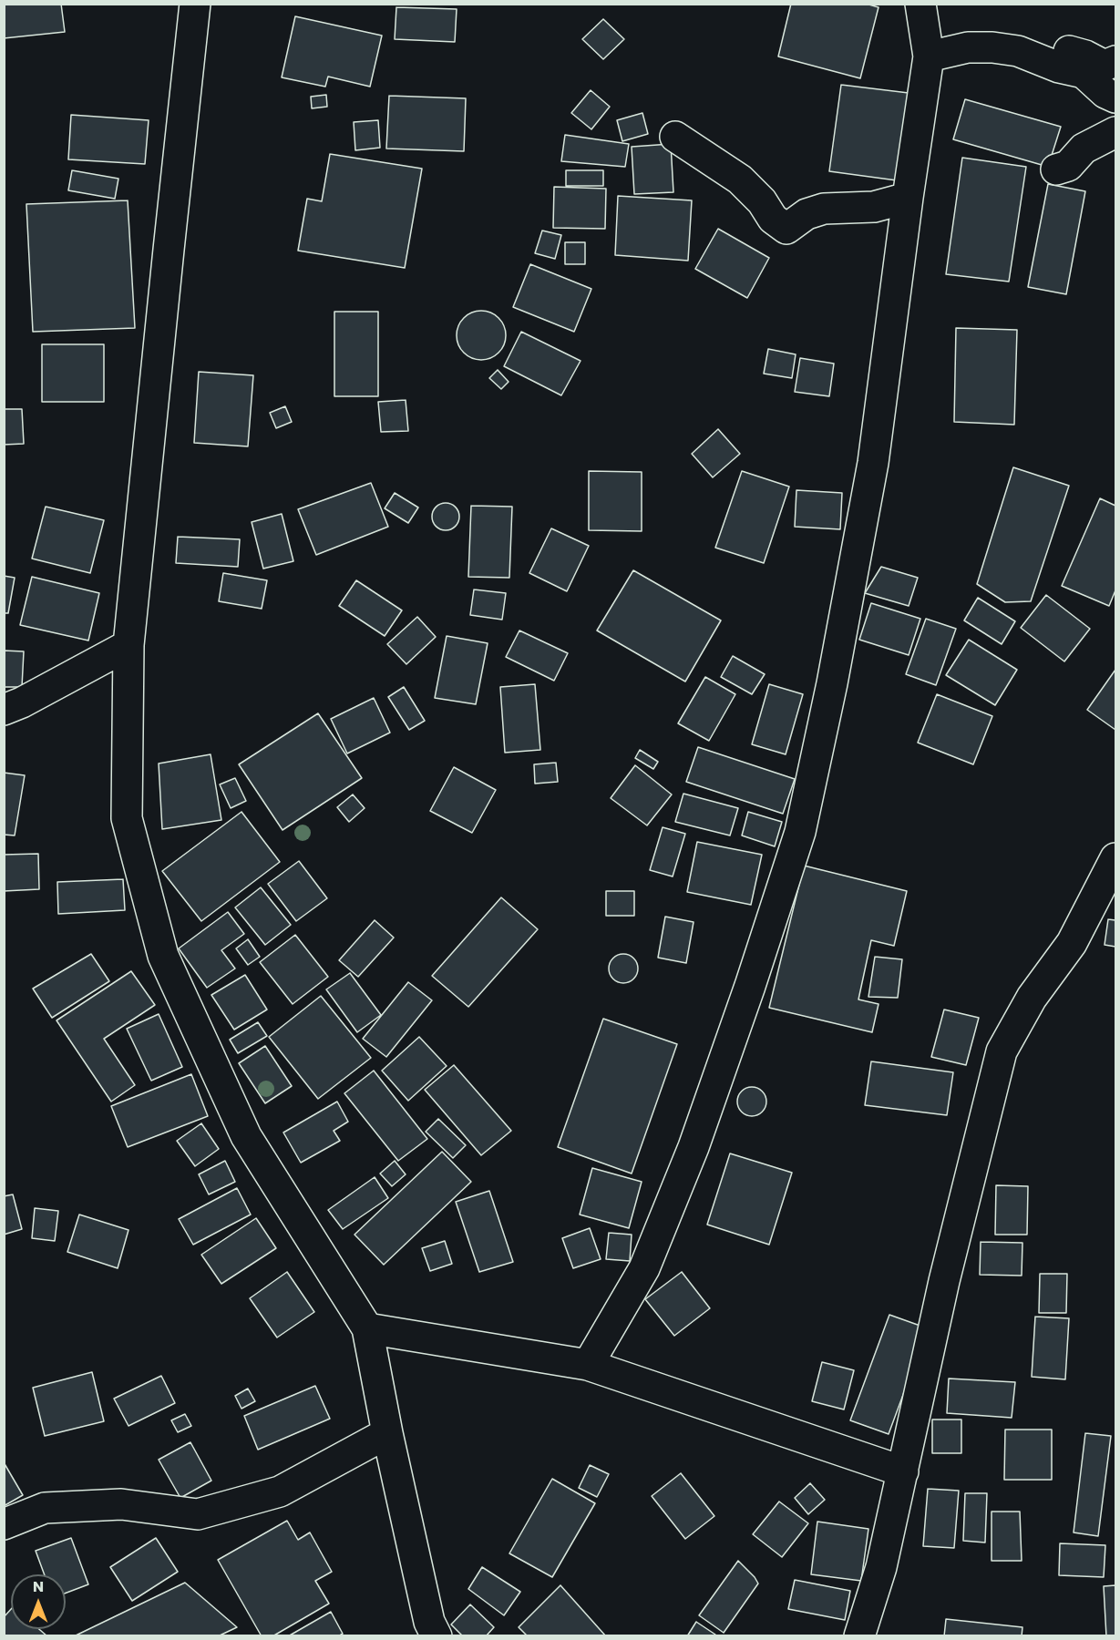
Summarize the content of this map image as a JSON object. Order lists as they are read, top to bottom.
{
  "north": "top"
}
